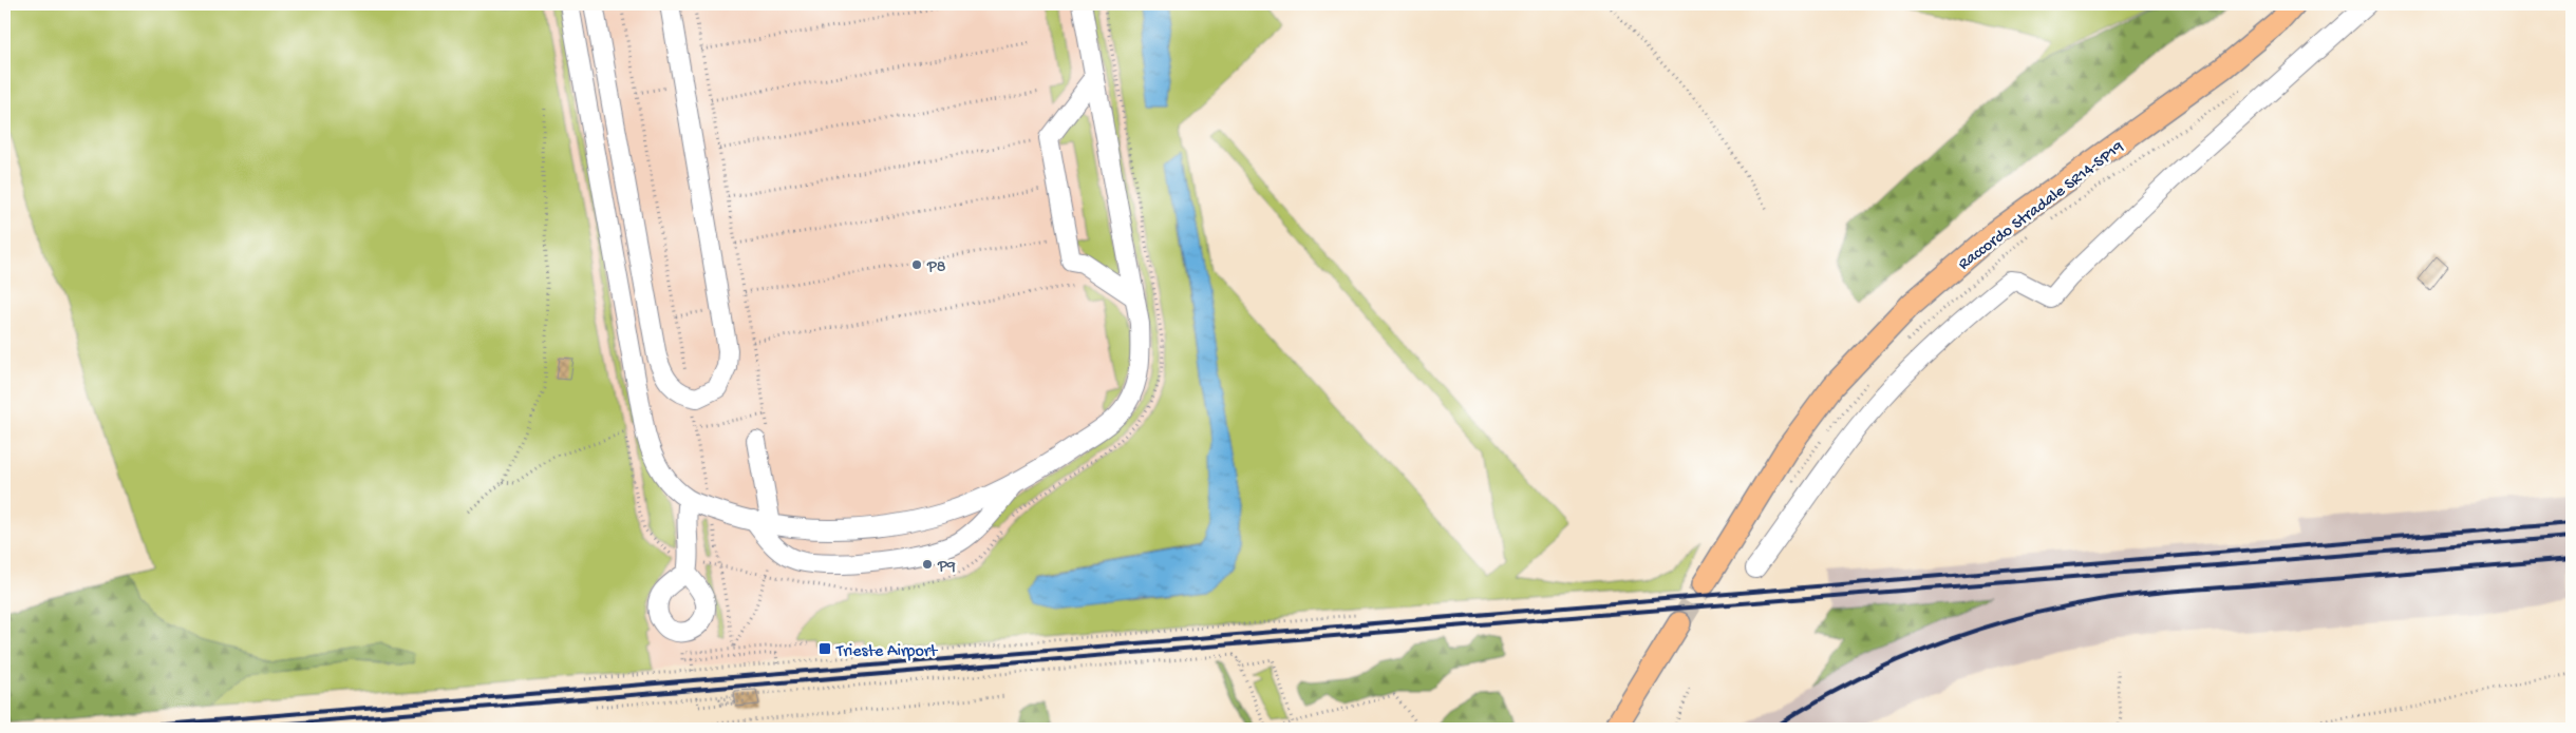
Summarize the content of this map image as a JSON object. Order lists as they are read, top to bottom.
{
  "streets": {
    "main road": ["Raccordo Stradale SR14-SP19"]
  },
  "places": {
    "other": ["P8", "P9"],
    "transit": ["Trieste Airport"]
  }
}
